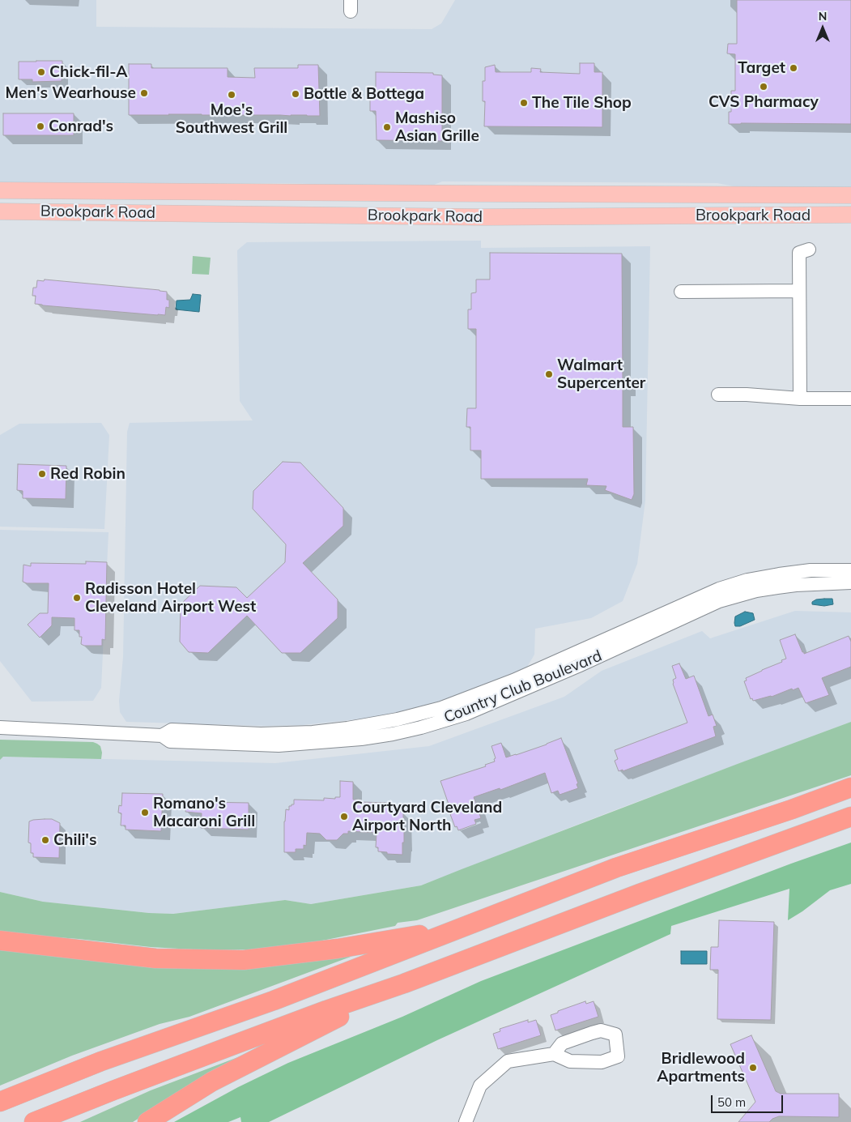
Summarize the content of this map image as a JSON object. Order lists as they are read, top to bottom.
{
  "streets": {
    "main road": ["Brookpark Road"],
    "street": ["Country Club Boulevard"]
  },
  "places": [
    "Target",
    "Chick-fil-A",
    "CVS Pharmacy",
    "Men's Wearhouse",
    "Bottle & Bottega",
    "Moe's Southwest Grill",
    "The Tile Shop",
    "Conrad's",
    "Mashiso Asian Grille",
    "Walmart Supercenter",
    "Red Robin",
    "Radisson Hotel Cleveland Airport West",
    "Romano's Macaroni Grill",
    "Courtyard Cleveland Airport North",
    "Chili's",
    "Bridlewood Apartments"
  ],
  "scale_bar": "50 m",
  "north": "top"
}
